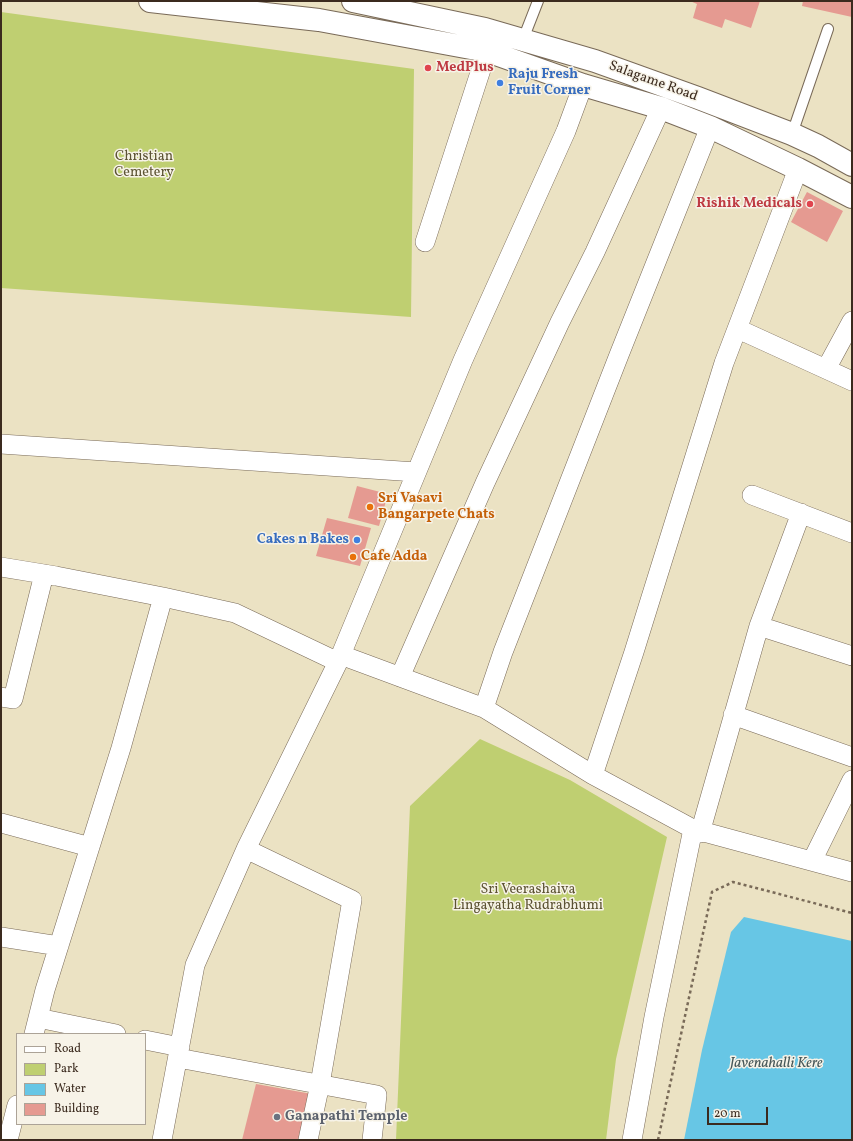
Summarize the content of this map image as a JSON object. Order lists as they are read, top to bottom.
{
  "streets": {
    "main road": ["Salagame Road"]
  },
  "water": ["Javenahalli Kere"],
  "parks": ["Christian Cemetery", "Sri Veerashaiva Lingayatha Rudrabhumi"],
  "places": [
    "MedPlus",
    "Raju Fresh Fruit Corner",
    "Rishik Medicals",
    "Sri Vasavi Bangarpete Chats",
    "Cakes n Bakes",
    "Cafe Adda",
    "Ganapathi Temple"
  ],
  "legend": [
    "Road",
    "Park",
    "Water",
    "Building"
  ],
  "scale_bar": "20 m"
}
